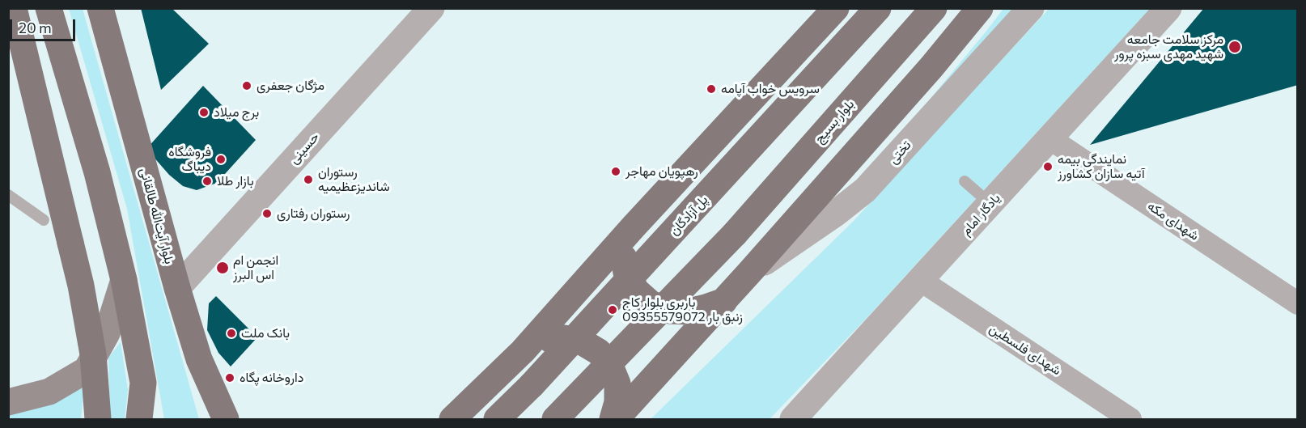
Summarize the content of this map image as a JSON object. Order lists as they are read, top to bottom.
{
  "streets": {
    "main road": ["بلوار بسیج", "پل آزادگان", "بلوار آیت‌الله طالقانی"],
    "street": [
      "حسینی",
      "تختی",
      "یادگار امام",
      "شهدای مکه",
      "شهدای فلسطین"
    ]
  },
  "crossings": [
    ["حسینی", "بلوار آیت‌الله طالقانی"],
    ["یادگار امام", "شهدای مکه"],
    ["یادگار امام", "شهدای فلسطین"]
  ],
  "places": [
    "مرکز سلامت جامعه شهید مهدی سبزه پرور",
    "مژگان جعفری",
    "سرویس خواب آپامه",
    "برج میلاد",
    "فروشگاه دیباگ",
    "نمایندگی بیمه آتیه سازان کشاورز",
    "رهپویان مهاجر",
    "رستوران شاندیزعظیمیه",
    "بازار طلا",
    "رستوران رفتاری",
    "انجمن ام اس البرز",
    "باربری بلوار کاج زنبق بار 09355579072",
    "بانک ملت",
    "داروخانه پگاه"
  ],
  "scale_bar": "20 m"
}
